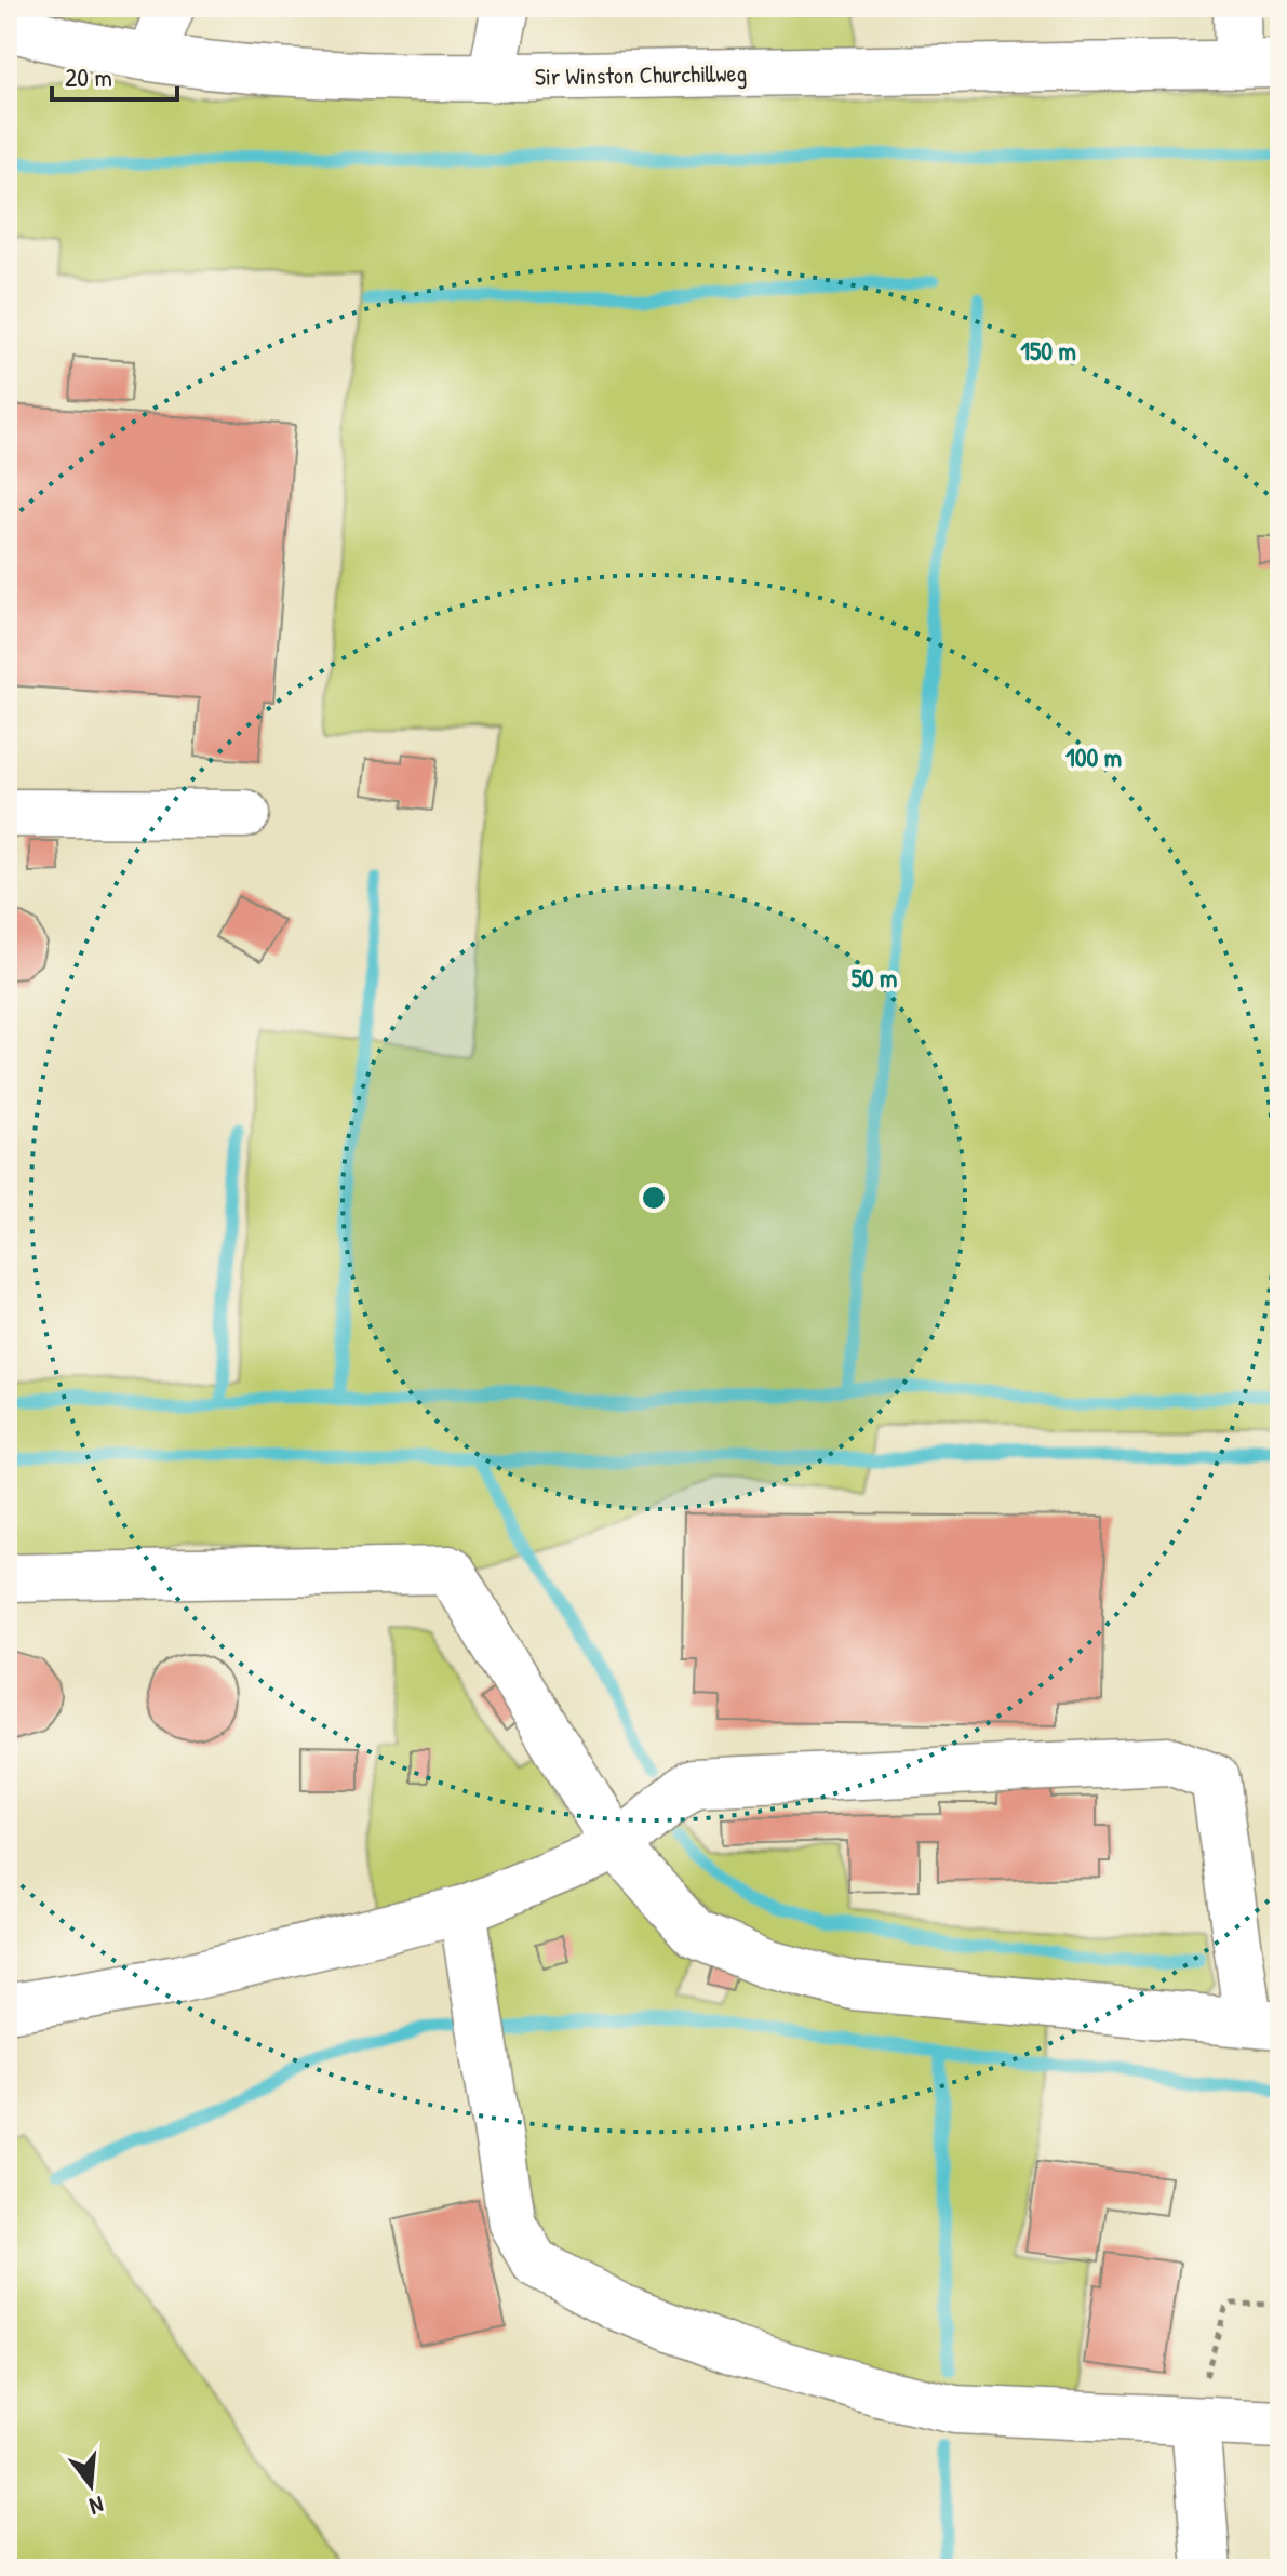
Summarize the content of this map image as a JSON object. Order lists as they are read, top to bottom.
{
  "streets": {
    "street": ["Sir Winston Churchillweg"]
  },
  "scale_bar": "20 m",
  "north": "bottom",
  "rings": ["150 m", "100 m", "50 m"]
}
